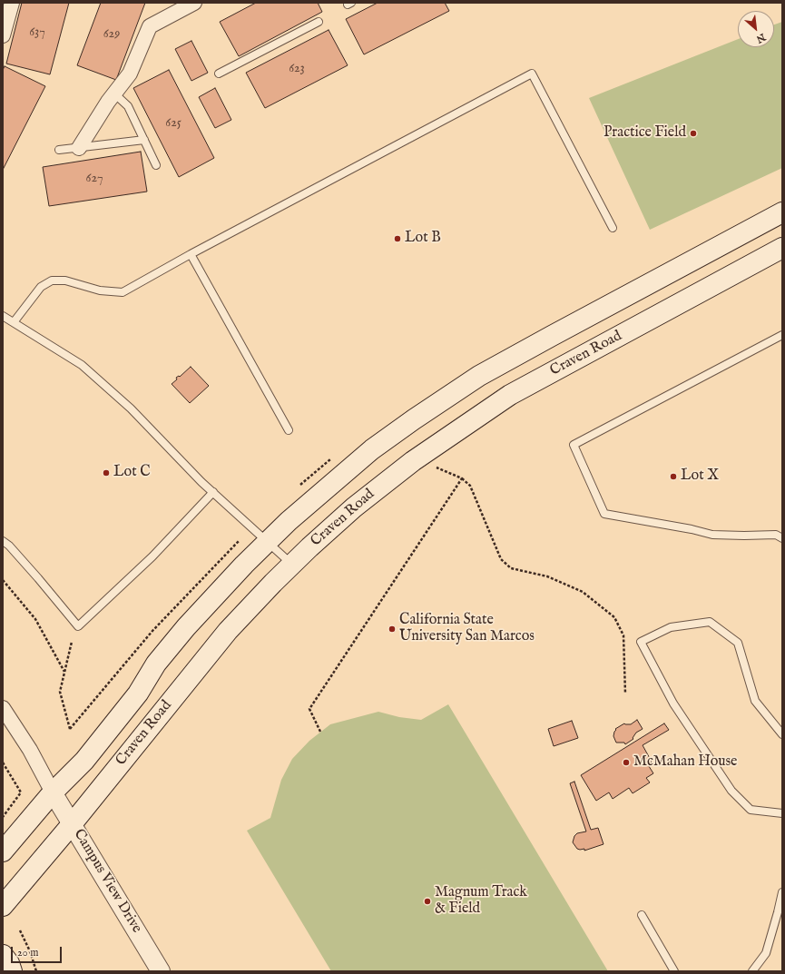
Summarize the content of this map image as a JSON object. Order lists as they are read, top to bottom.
{
  "streets": {
    "main road": ["Craven Road"],
    "street": ["Campus View Drive"]
  },
  "crossings": [
    ["Craven Road", "Campus View Drive"]
  ],
  "places": [
    "Practice Field",
    "Lot B",
    "Lot C",
    "Lot X",
    "California State University San Marcos",
    "McMahan House",
    "Magnum Track & Field"
  ],
  "house_numbers": [
    "637",
    "629",
    "623",
    "625",
    "627"
  ],
  "scale_bar": "20 m",
  "north": "bottom right"
}
